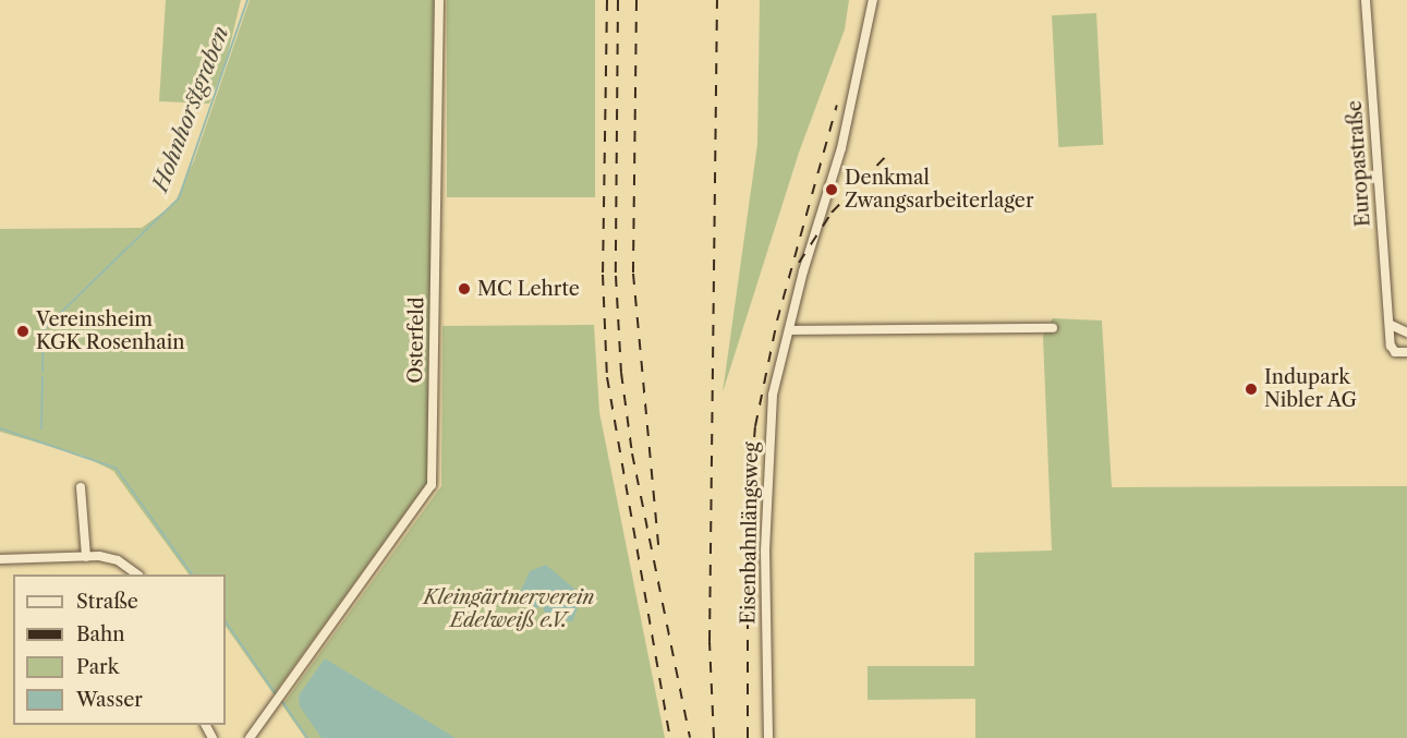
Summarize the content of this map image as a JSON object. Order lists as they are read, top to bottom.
{
  "streets": {
    "street": ["Europastraße", "Osterfeld", "Eisenbahnlängsweg"]
  },
  "water": ["Hohnhorstgraben"],
  "parks": ["Kleingärtnerverein Edelweiß e.V."],
  "places": [
    "Denkmal Zwangsarbeiterlager",
    "MC Lehrte",
    "Vereinsheim KGK Rosenhain",
    "Indupark Nibler AG"
  ],
  "legend": [
    "Straße",
    "Bahn",
    "Park",
    "Wasser"
  ]
}
